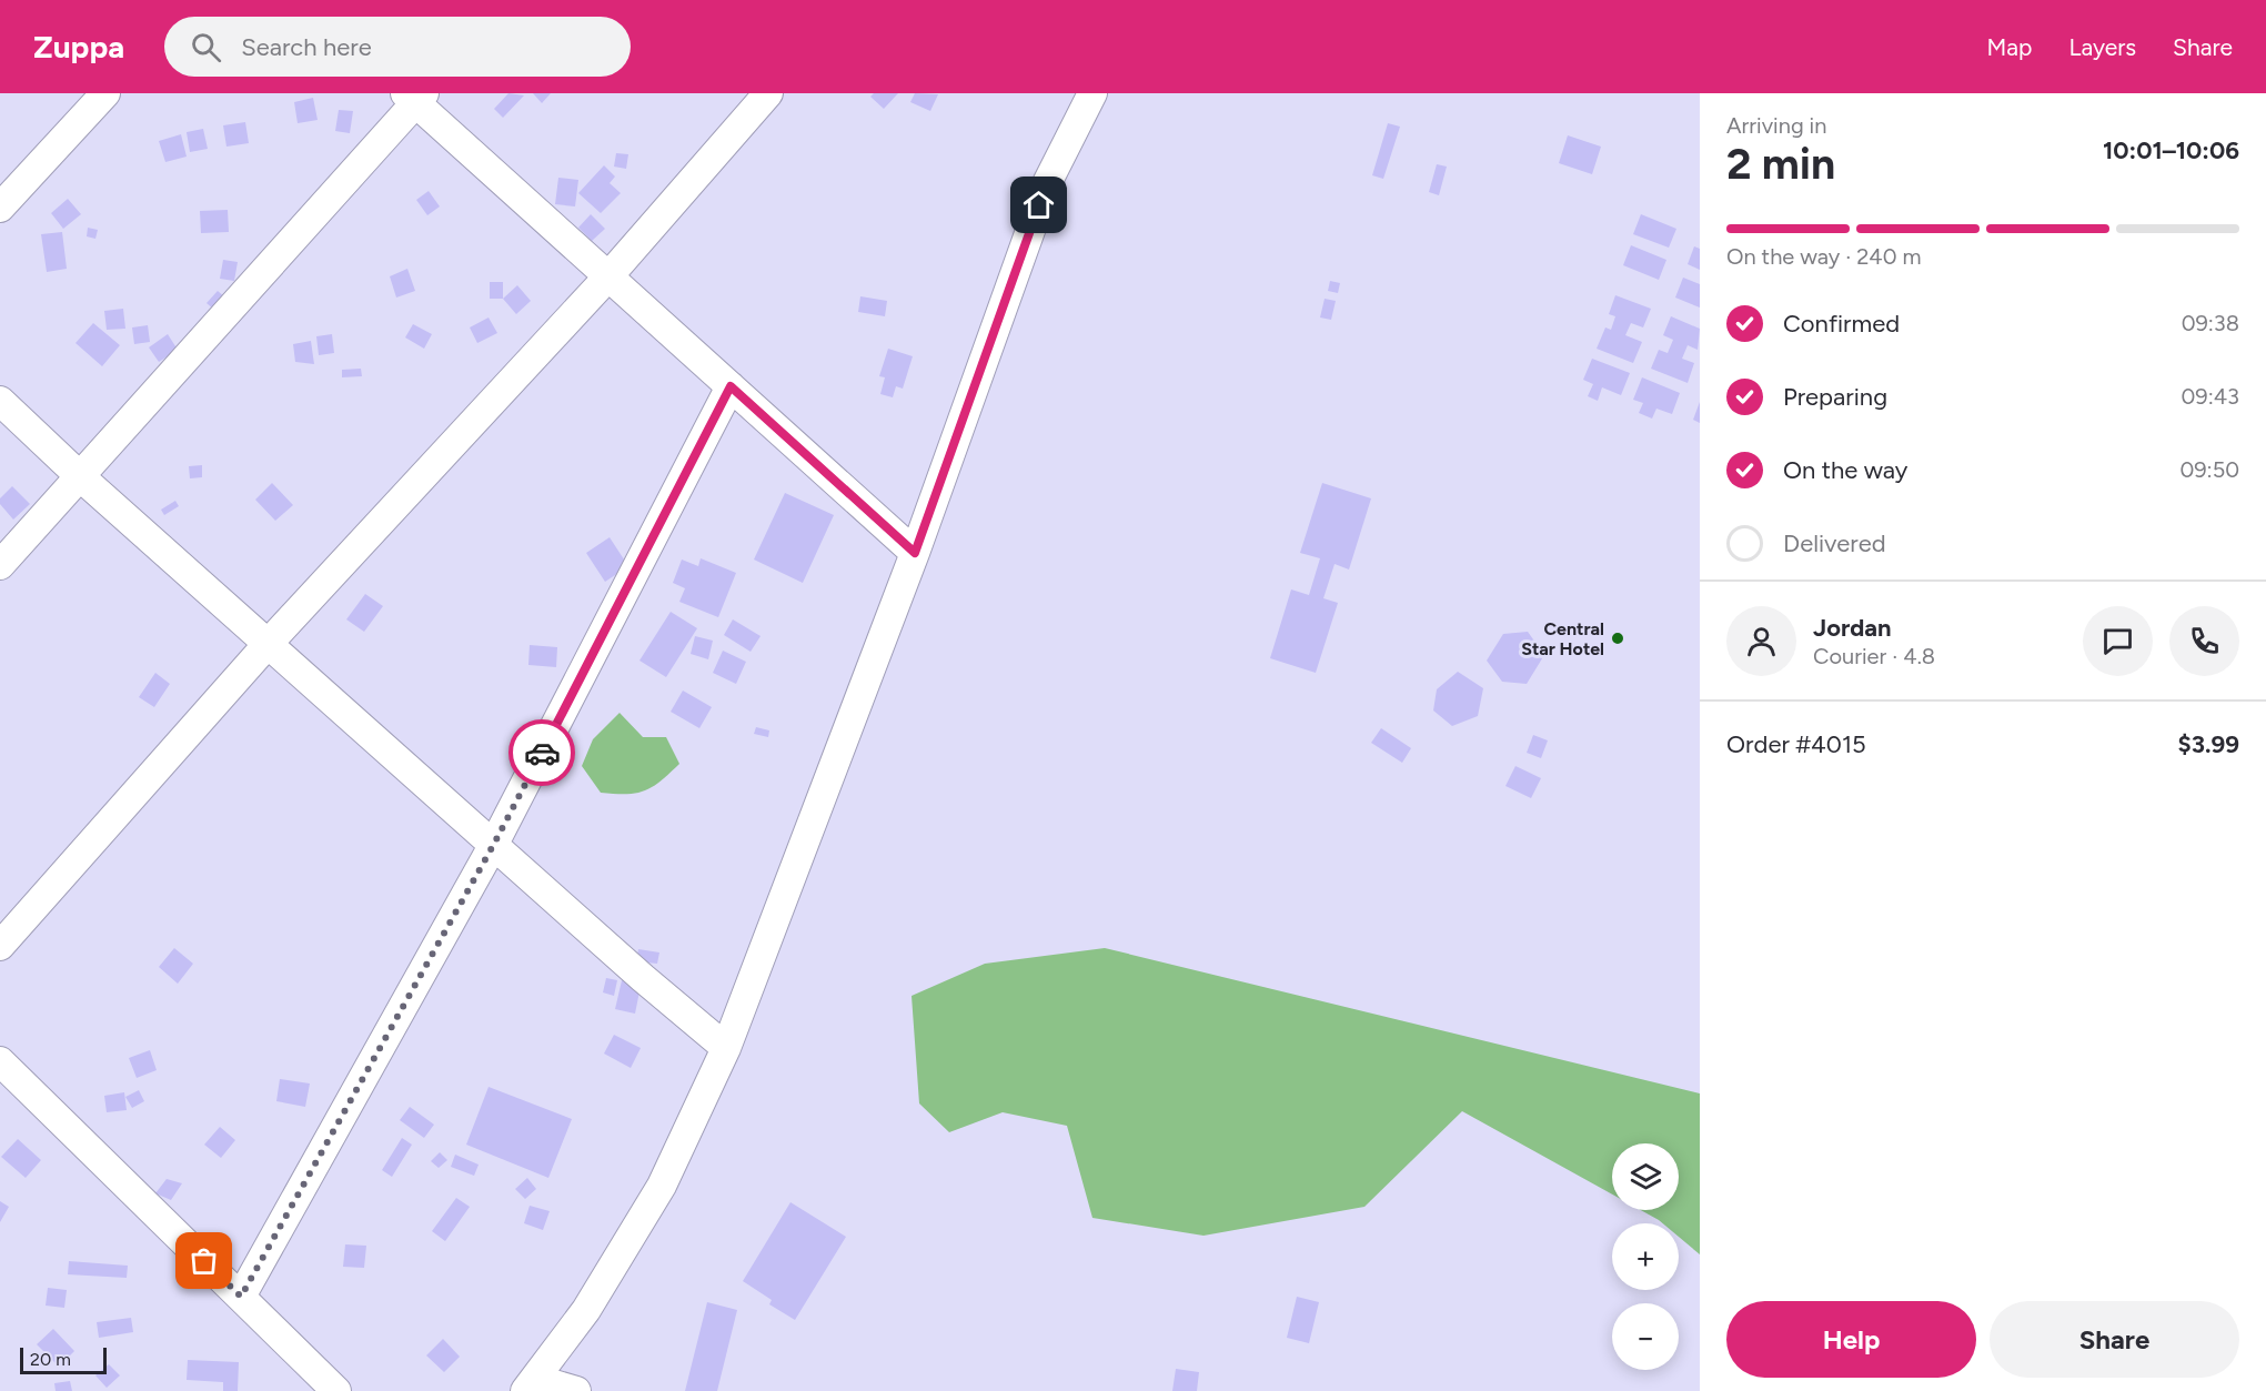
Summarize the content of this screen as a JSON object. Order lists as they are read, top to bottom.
{
  "places": ["Central Star Hotel"],
  "scale_bar": "20 m",
  "page": {
    "header": "Zuppa",
    "search": "Search here",
    "nav": ["Map", "Layers", "Share"],
    "heading": ["2 min", "Arriving in", "10:01–10:06"],
    "panel": [
      "Jordan",
      "Courier · 4.8",
      "Order #4015",
      "$3.99"
    ],
    "bar": "On the way · 240 m",
    "list": [
      ["Confirmed", "09:38"],
      ["Preparing", "09:43"],
      ["On the way", "09:50"],
      "Delivered"
    ],
    "map_buttons": ["+", "−"],
    "buttons": ["Help", "Share"],
    "scale": "20 m"
  }
}
